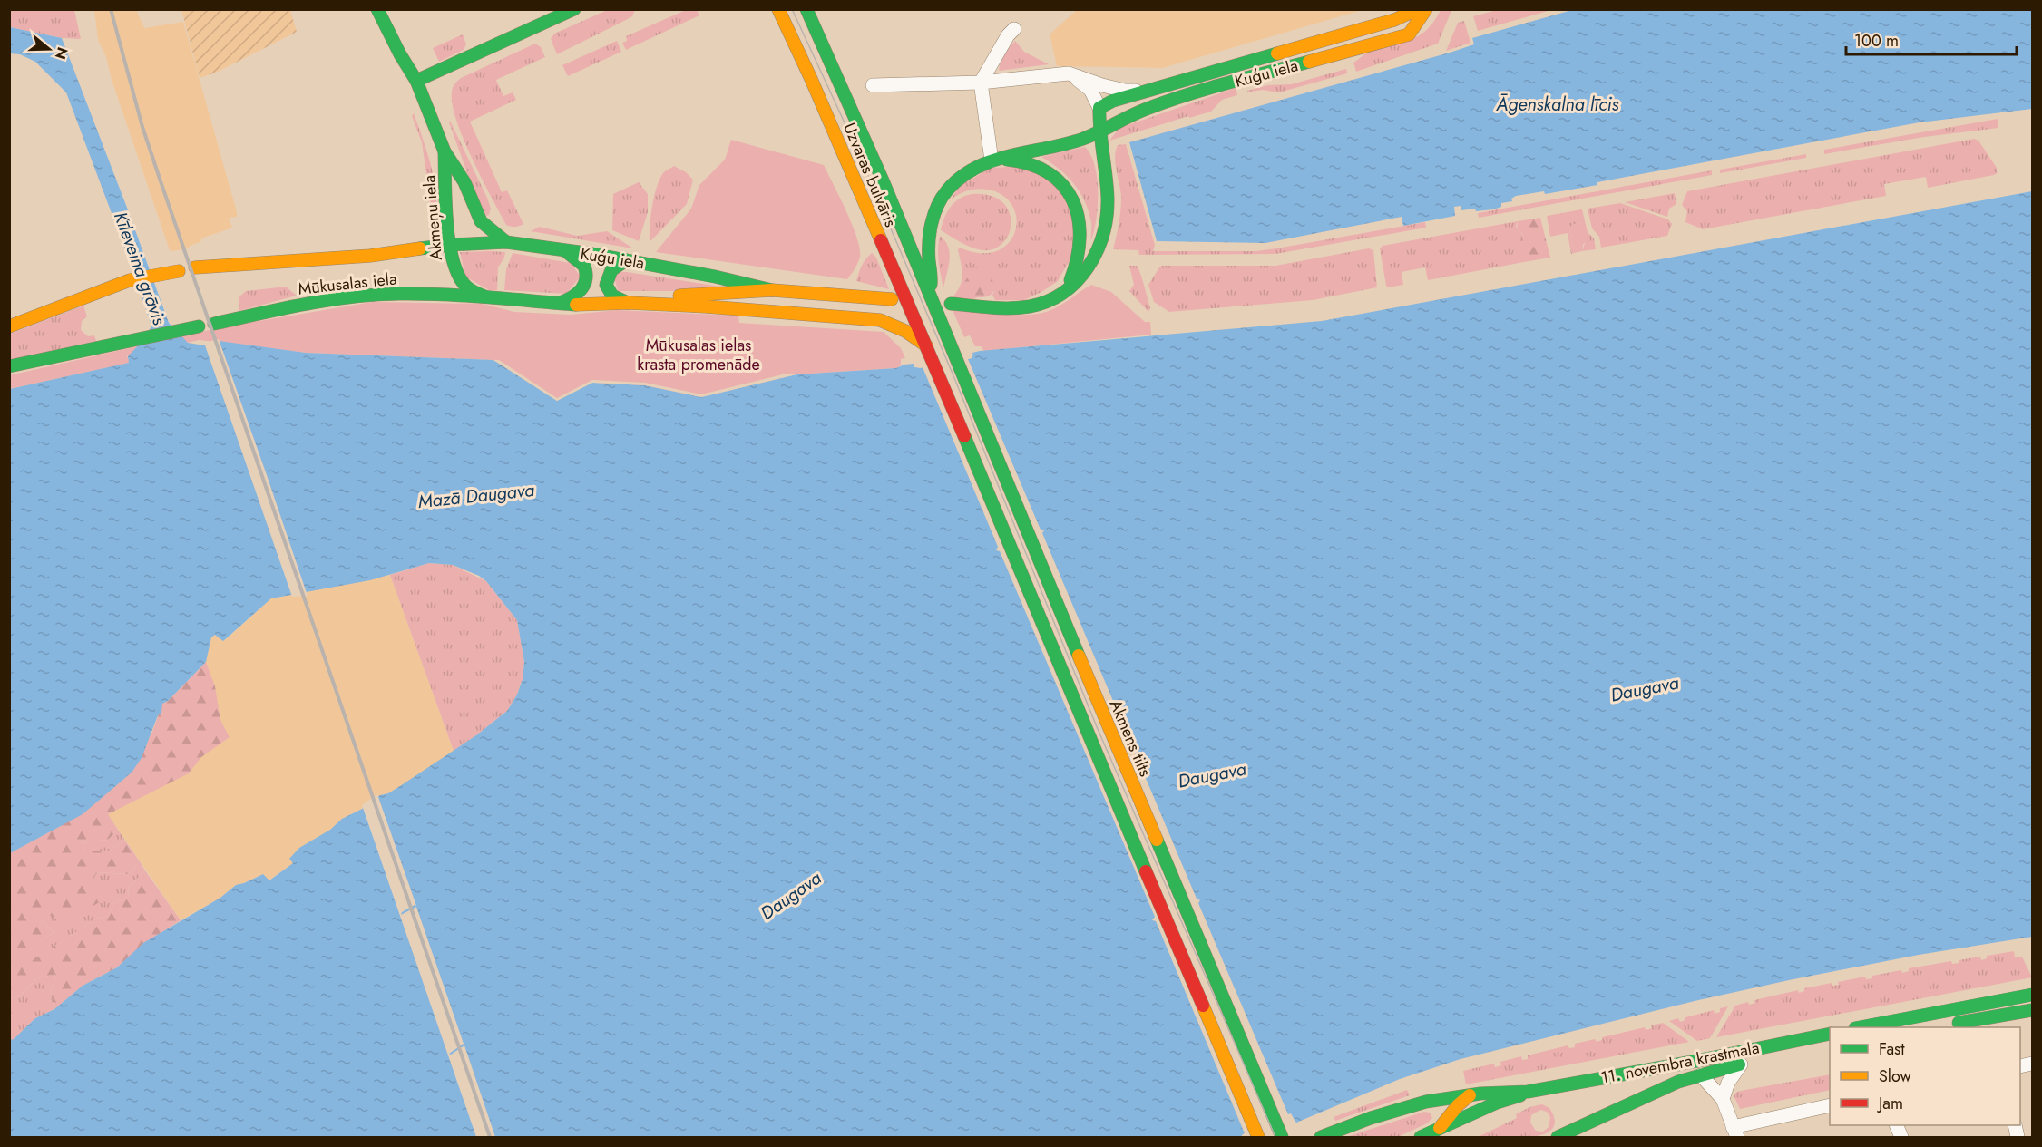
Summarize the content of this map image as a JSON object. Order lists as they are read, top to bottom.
{
  "streets": {
    "main road": [
      "Kuģu iela",
      "Uzvaras bulvāris",
      "Akmeņu iela",
      "Mūkusalas iela",
      "Akmens tilts",
      "11. novembra krastmala"
    ]
  },
  "crossings": [
    ["Kuģu iela", "Uzvaras bulvāris"],
    ["Kuģu iela", "Akmeņu iela"],
    ["Kuģu iela", "Mūkusalas iela"],
    ["Uzvaras bulvāris", "Akmens tilts"],
    ["Akmeņu iela", "Mūkusalas iela"]
  ],
  "water": [
    "Āgenskalna līcis",
    "Kīleveina grāvis",
    "Mazā Daugava",
    "Daugava"
  ],
  "parks": ["Mūkusalas ielas krasta promenāde"],
  "legend": ["Fast", "Slow", "Jam"],
  "scale_bar": "100 m",
  "north": "right"
}
